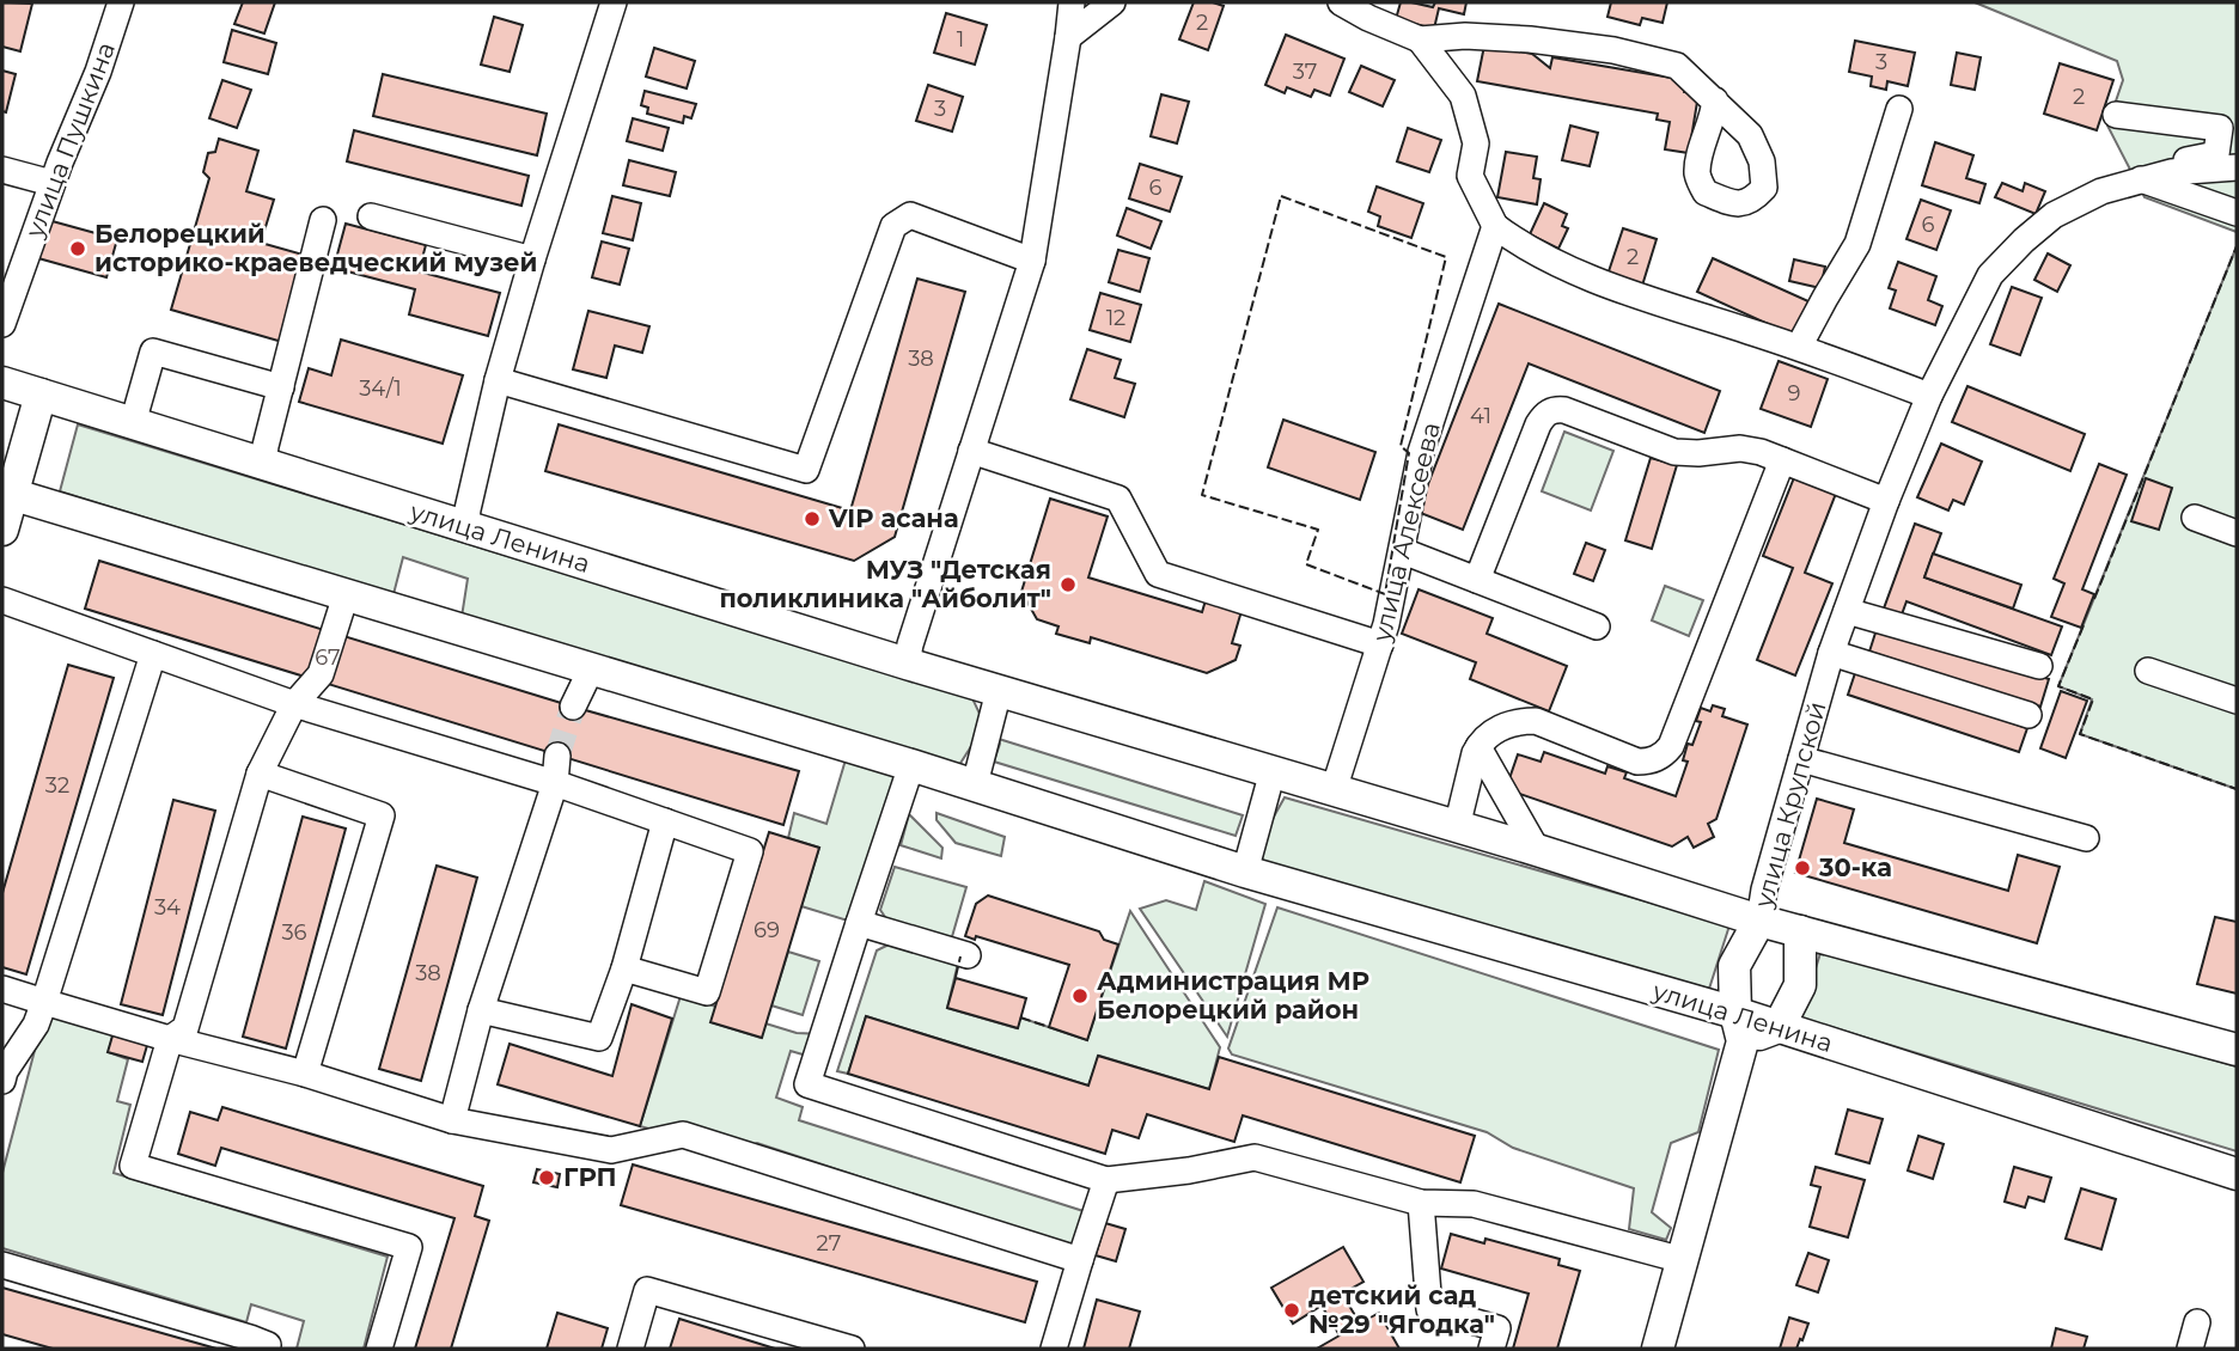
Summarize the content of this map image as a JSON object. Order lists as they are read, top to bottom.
{
  "streets": {
    "main road": ["улица Ленина", "улица Крупской"],
    "street": ["улица Пушкина", "улица Алексеева"]
  },
  "crossings": [
    ["улица Алексеева", "улица Ленина"],
    ["улица Ленина", "улица Крупской"]
  ],
  "places": [
    "Белорецкий историко-краеведческий музей",
    "VIP асана",
    "МУЗ \"Детская поликлиника \"Айболит\"",
    "30-ка",
    "Администрация МР Белорецкий район",
    "ГРП",
    "детский сад №29 \"Ягодка\""
  ],
  "house_numbers": [
    "2",
    "1",
    "3",
    "37",
    "2",
    "3",
    "6",
    "6",
    "2",
    "12",
    "38",
    "34/1",
    "9",
    "41",
    "67",
    "32",
    "34",
    "69",
    "36",
    "38",
    "27"
  ]
}
